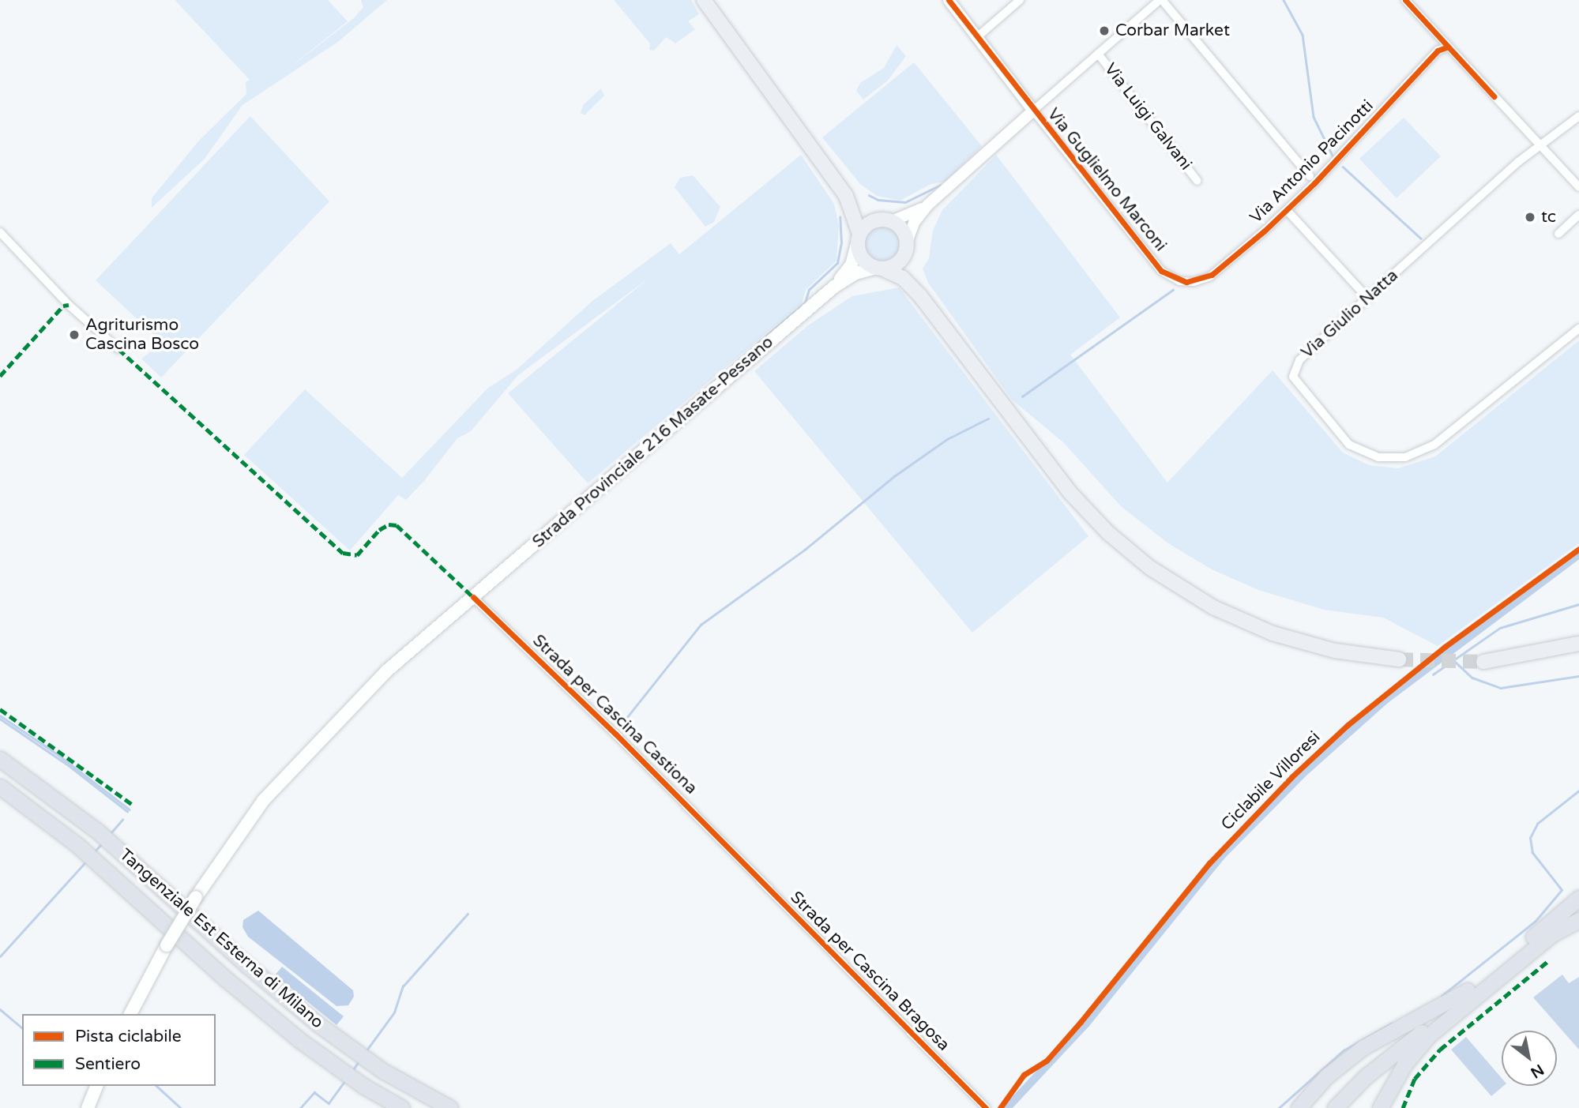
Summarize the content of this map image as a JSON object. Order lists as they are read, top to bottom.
{
  "streets": {
    "highway": ["Tangenziale Est Esterna di Milano"],
    "main road": ["Strada Provinciale 216 Masate-Pessano"],
    "street": [
      "Via Luigi Galvani",
      "Via Antonio Pacinotti",
      "Via Guglielmo Marconi",
      "Via Giulio Natta",
      "Strada per Cascina Castiona",
      "Strada per Cascina Bragosa"
    ],
    "cycle path": ["Ciclabile Villoresi"]
  },
  "crossings": [
    ["Via Antonio Pacinotti", "Via Guglielmo Marconi"],
    ["Via Antonio Pacinotti", "Via Giulio Natta"],
    ["Strada Provinciale 216 Masate-Pessano", "Strada per Cascina Castiona"],
    ["Strada per Cascina Castiona", "Strada per Cascina Bragosa"]
  ],
  "places": ["Corbar Market", "tc", "Agriturismo Cascina Bosco"],
  "legend": ["Pista ciclabile", "Sentiero"],
  "north": "bottom right"
}
